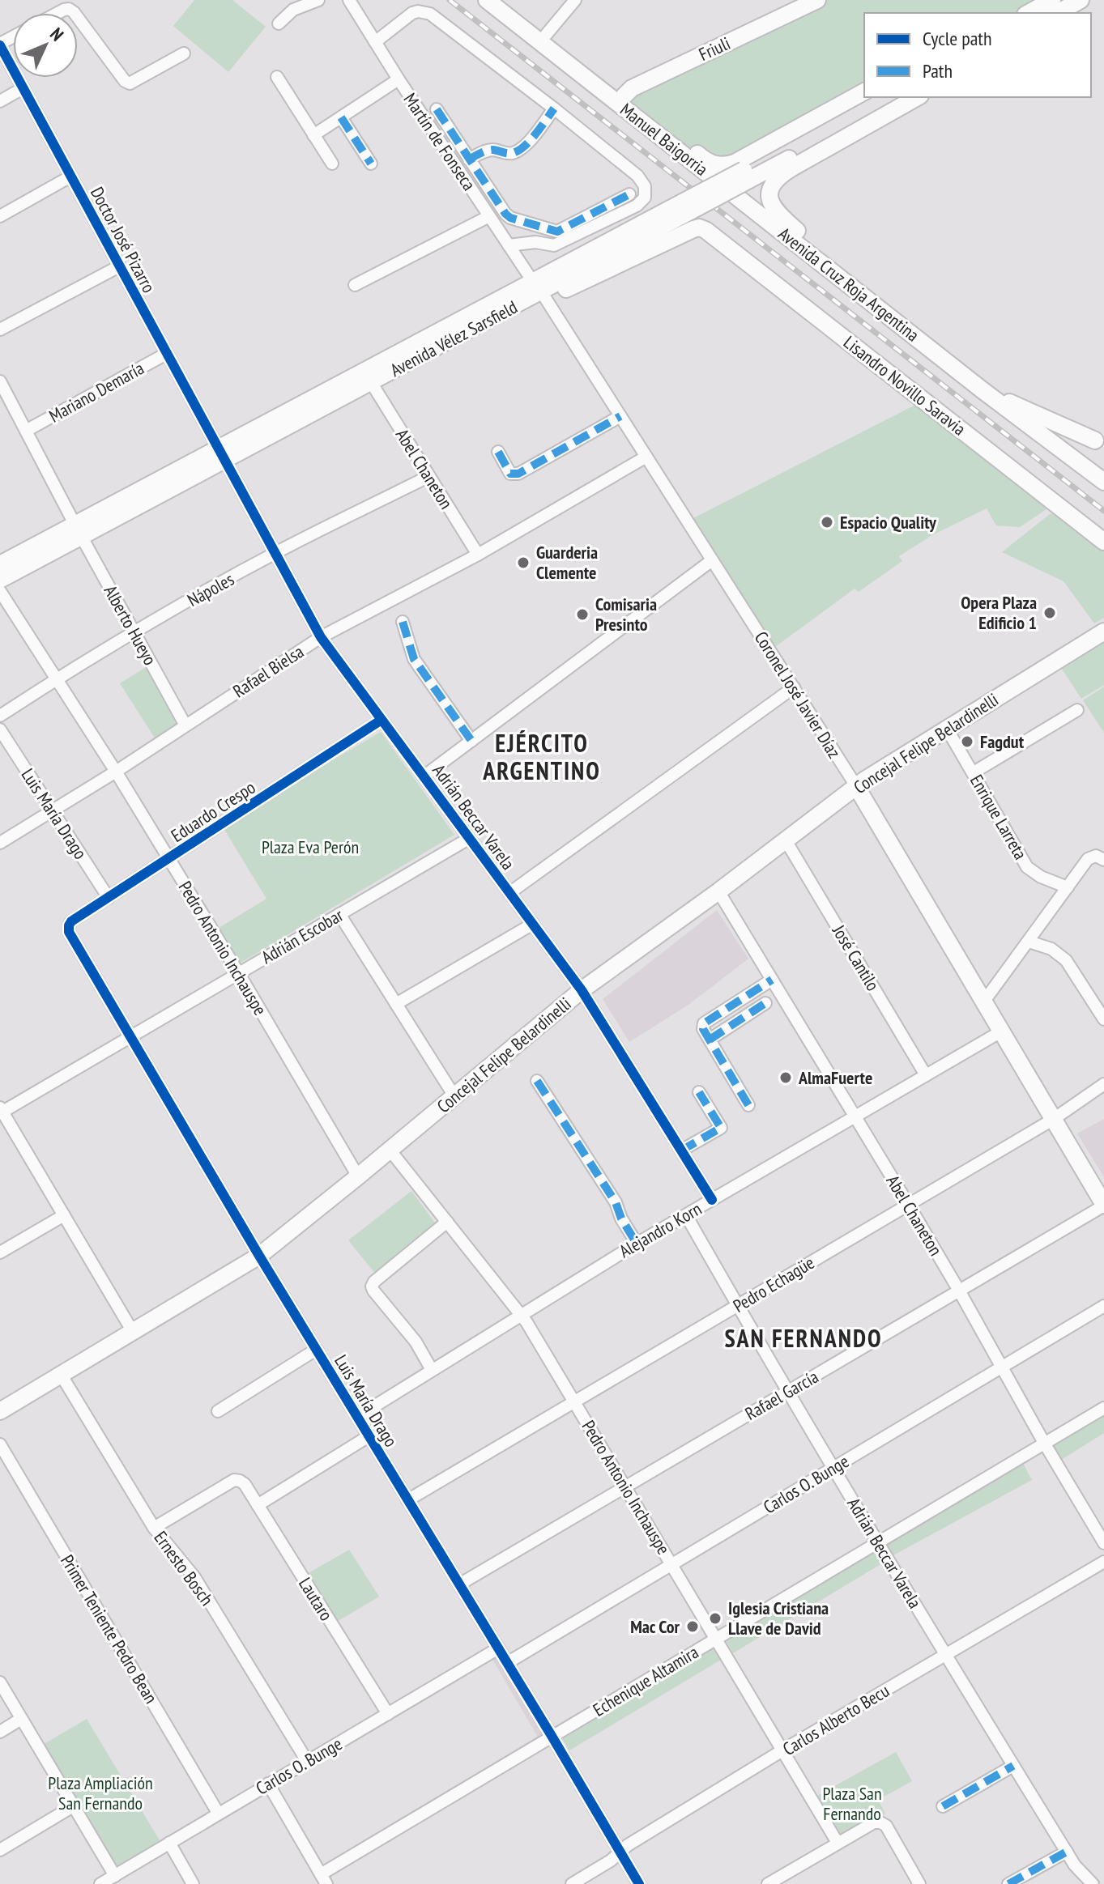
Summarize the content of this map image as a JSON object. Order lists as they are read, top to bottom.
{
  "streets": {
    "main road": [
      "Friuli",
      "Manuel Baigorria",
      "Avenida Cruz Roja Argentina",
      "Avenida Vélez Sarsfield",
      "Lisandro Novillo Saravia",
      "Coronel José Javier Díaz",
      "Concejal Felipe Belardinelli"
    ],
    "street": [
      "Martín de Fonseca",
      "Doctor José Pizarro",
      "Mariano Demaría",
      "Abel Chaneton",
      "Nápoles",
      "Alberto Hueyo",
      "Rafael Bielsa",
      "Eduardo Crespo",
      "Luis María Drago",
      "Adrián Beccar Varela",
      "Enrique Larreta",
      "Adrián Escobar",
      "Pedro Antonio Inchauspe",
      "José Cantilo",
      "Alejandro Korn",
      "Pedro Echagüe",
      "Rafael García",
      "Carlos O. Bunge",
      "Ernesto Bosch",
      "Lautaro",
      "Primer Teniente Pedro Bean",
      "Echenique Altamira",
      "Carlos Alberto Becu"
    ]
  },
  "crossings": [
    ["Friuli", "Manuel Baigorria"],
    ["Manuel Baigorria", "Avenida Cruz Roja Argentina"],
    ["Martín de Fonseca", "Avenida Vélez Sarsfield"],
    ["Martín de Fonseca", "Lisandro Novillo Saravia"],
    ["Martín de Fonseca", "Coronel José Javier Díaz"],
    ["Doctor José Pizarro", "Avenida Vélez Sarsfield"],
    ["Doctor José Pizarro", "Mariano Demaría"],
    ["Doctor José Pizarro", "Adrián Beccar Varela"],
    ["Avenida Vélez Sarsfield", "Lisandro Novillo Saravia"],
    ["Avenida Vélez Sarsfield", "Abel Chaneton"],
    ["Avenida Vélez Sarsfield", "Alberto Hueyo"],
    ["Avenida Vélez Sarsfield", "Coronel José Javier Díaz"],
    ["Avenida Vélez Sarsfield", "Adrián Beccar Varela"],
    ["Lisandro Novillo Saravia", "Coronel José Javier Díaz"],
    ["Mariano Demaría", "Alberto Hueyo"],
    ["Abel Chaneton", "Nápoles"],
    ["Abel Chaneton", "Rafael Bielsa"],
    ["Abel Chaneton", "Concejal Felipe Belardinelli"],
    ["Abel Chaneton", "Alejandro Korn"],
    ["Abel Chaneton", "Pedro Echagüe"],
    ["Abel Chaneton", "Rafael García"],
    ["Abel Chaneton", "Carlos O. Bunge"],
    ["Abel Chaneton", "Echenique Altamira"],
    ["Nápoles", "Alberto Hueyo"],
    ["Nápoles", "Adrián Beccar Varela"],
    ["Nápoles", "Pedro Antonio Inchauspe"],
    ["Alberto Hueyo", "Rafael Bielsa"],
    ["Rafael Bielsa", "Coronel José Javier Díaz"],
    ["Rafael Bielsa", "Luis María Drago"],
    ["Rafael Bielsa", "Adrián Beccar Varela"],
    ["Rafael Bielsa", "Pedro Antonio Inchauspe"],
    ["Coronel José Javier Díaz", "Concejal Felipe Belardinelli"],
    ["Coronel José Javier Díaz", "Alejandro Korn"],
    ["Coronel José Javier Díaz", "Pedro Echagüe"],
    ["Coronel José Javier Díaz", "Rafael García"],
    ["Concejal Felipe Belardinelli", "Luis María Drago"],
    ["Concejal Felipe Belardinelli", "Adrián Beccar Varela"],
    ["Concejal Felipe Belardinelli", "Enrique Larreta"],
    ["Concejal Felipe Belardinelli", "Pedro Antonio Inchauspe"],
    ["Concejal Felipe Belardinelli", "José Cantilo"],
    ["Concejal Felipe Belardinelli", "Ernesto Bosch"],
    ["Eduardo Crespo", "Luis María Drago"],
    ["Eduardo Crespo", "Adrián Beccar Varela"],
    ["Eduardo Crespo", "Pedro Antonio Inchauspe"],
    ["Luis María Drago", "Adrián Escobar"],
    ["Luis María Drago", "Alejandro Korn"],
    ["Luis María Drago", "Pedro Echagüe"],
    ["Luis María Drago", "Rafael García"],
    ["Luis María Drago", "Carlos O. Bunge"],
    ["Luis María Drago", "Echenique Altamira"],
    ["Luis María Drago", "Carlos Alberto Becu"],
    ["Adrián Beccar Varela", "Adrián Escobar"],
    ["Adrián Beccar Varela", "Alejandro Korn"],
    ["Adrián Beccar Varela", "Pedro Echagüe"],
    ["Adrián Beccar Varela", "Rafael García"],
    ["Adrián Beccar Varela", "Carlos O. Bunge"],
    ["Adrián Beccar Varela", "Echenique Altamira"],
    ["Adrián Beccar Varela", "Carlos Alberto Becu"],
    ["Adrián Escobar", "Pedro Antonio Inchauspe"],
    ["Pedro Antonio Inchauspe", "Alejandro Korn"],
    ["Pedro Antonio Inchauspe", "Pedro Echagüe"],
    ["Pedro Antonio Inchauspe", "Rafael García"],
    ["Pedro Antonio Inchauspe", "Carlos O. Bunge"],
    ["Pedro Antonio Inchauspe", "Echenique Altamira"],
    ["Pedro Antonio Inchauspe", "Carlos Alberto Becu"],
    ["José Cantilo", "Alejandro Korn"],
    ["Carlos O. Bunge", "Ernesto Bosch"],
    ["Carlos O. Bunge", "Lautaro"],
    ["Carlos O. Bunge", "Primer Teniente Pedro Bean"],
    ["Ernesto Bosch", "Lautaro"]
  ],
  "districts": ["EJÉRCITO ARGENTINO", "SAN FERNANDO"],
  "parks": ["Plaza Eva Perón", "Plaza Ampliación San Fernando", "Plaza San Fernando"],
  "places": [
    "Espacio Quality",
    "Guarderia Clemente",
    "Opera Plaza Edificio 1",
    "Comisaria Presinto",
    "Fagdut",
    "AlmaFuerte",
    "Iglesia Cristiana Llave de David",
    "Mac Cor"
  ],
  "legend": ["Cycle path", "Path"],
  "north": "top right"
}
